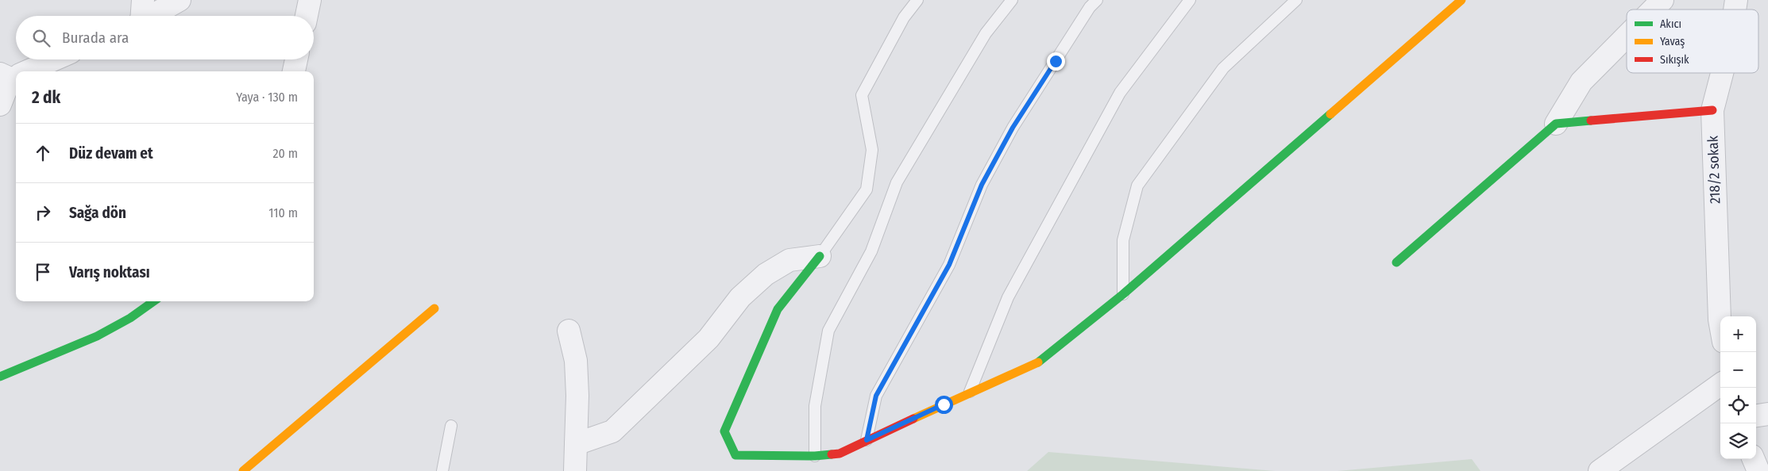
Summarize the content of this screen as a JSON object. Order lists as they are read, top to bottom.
{
  "streets": {
    "street": ["218/2 sokak"]
  },
  "legend": ["Akıcı", "Yavaş", "Sıkışık"],
  "page": {
    "search": "Burada ara",
    "heading": ["2 dk", "Yaya · 130 m"],
    "list": [
      ["Düz devam et", "20 m"],
      ["Sağa dön", "110 m"],
      "Varış noktası"
    ],
    "map_buttons": ["+", "−"]
  }
}
